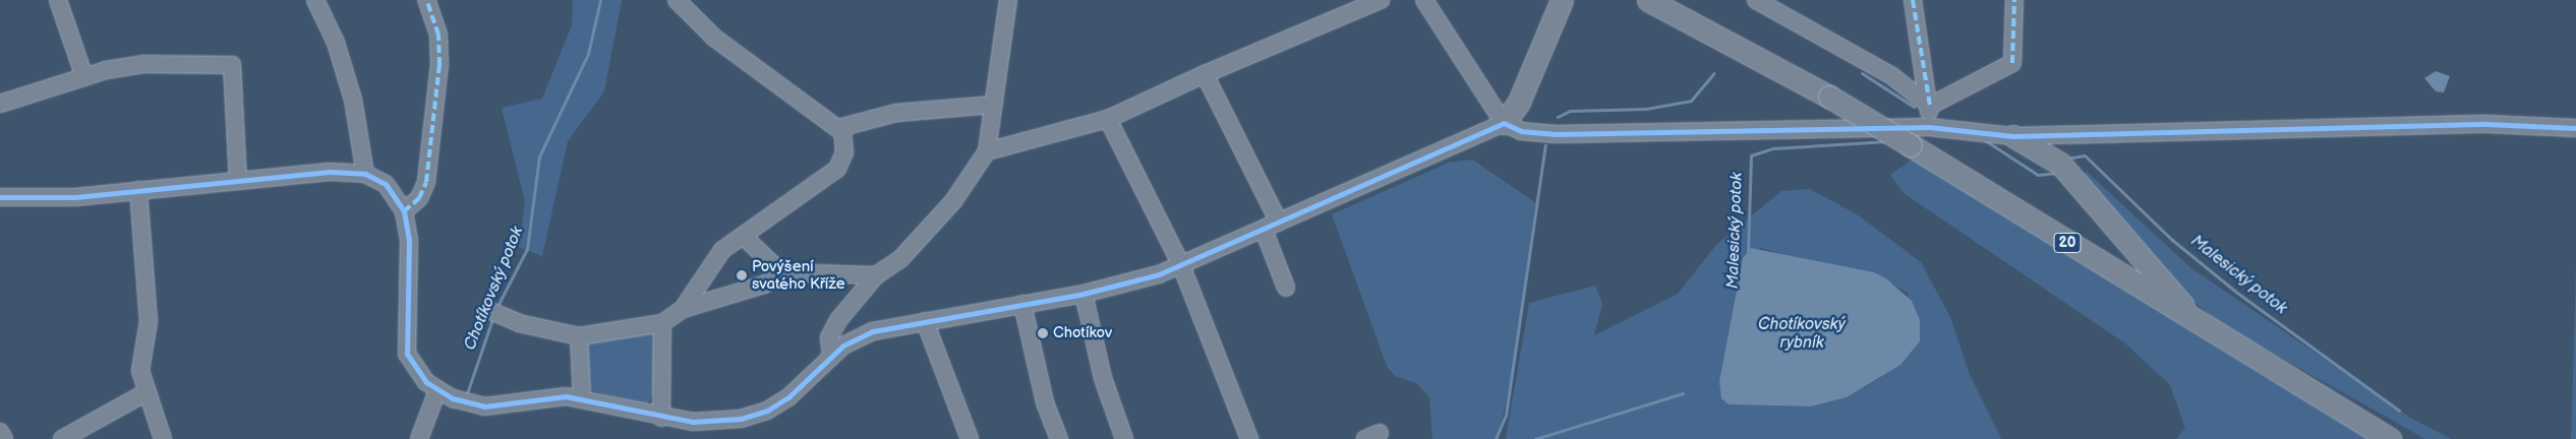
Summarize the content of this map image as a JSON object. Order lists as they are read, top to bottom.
{
  "streets": {
    "main road": ["20"]
  },
  "water": ["Malesický potok", "Chotíkovský potok", "Chotíkovský rybník"],
  "places": ["Povýšení svatého Kříže", "Chotíkov"]
}
